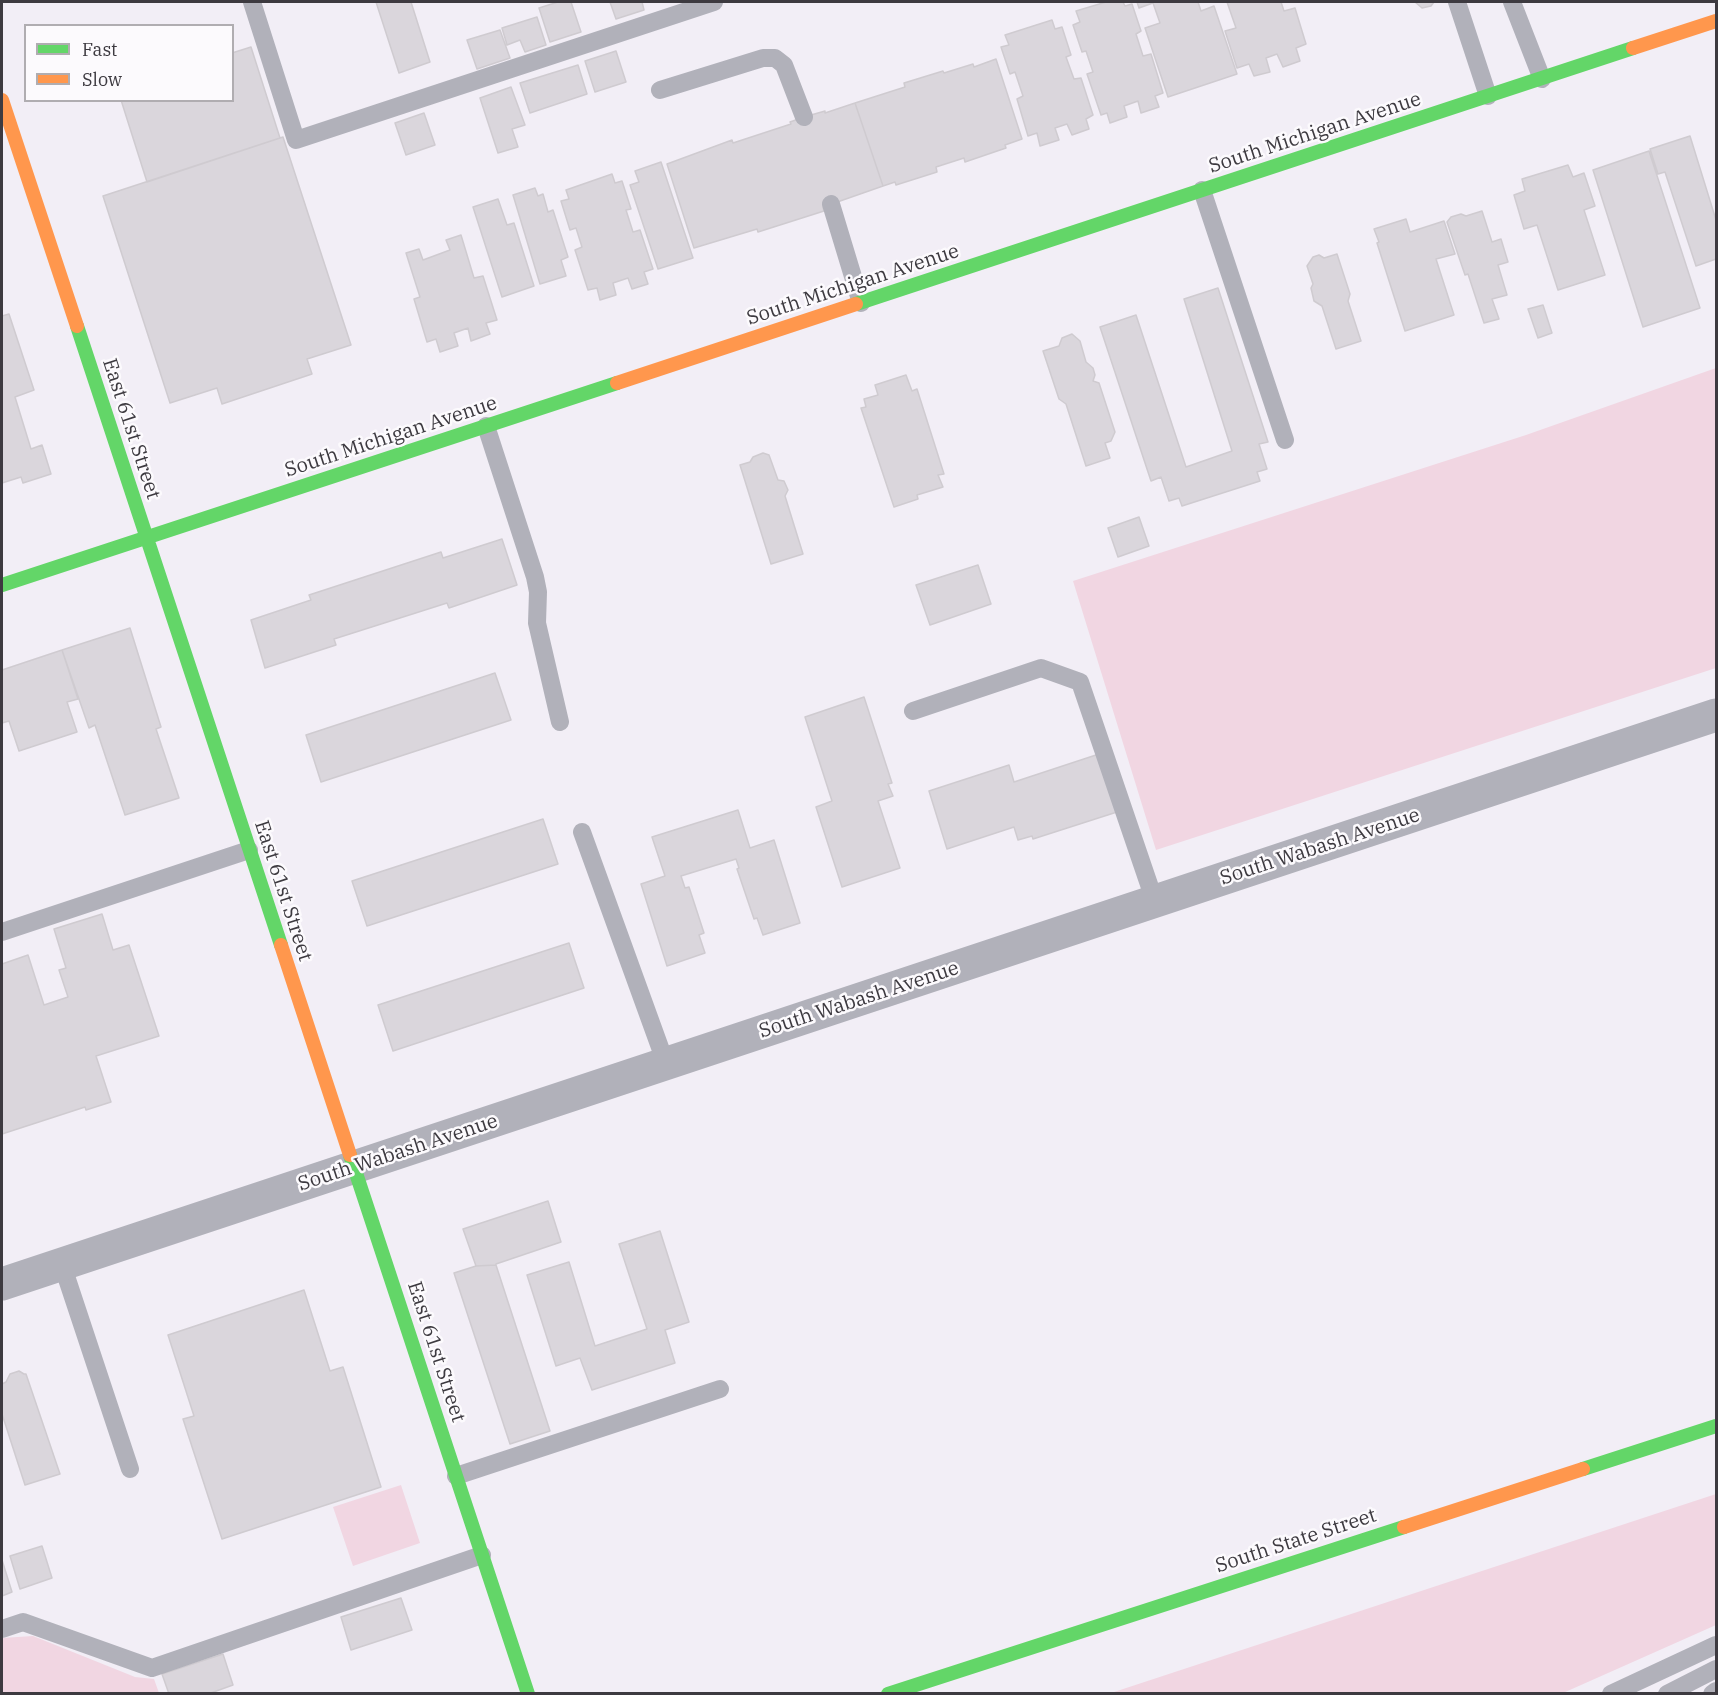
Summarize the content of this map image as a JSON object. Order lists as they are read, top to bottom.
{
  "streets": {
    "street": [
      "South Michigan Avenue",
      "East 61st Street",
      "South Wabash Avenue",
      "South State Street"
    ]
  },
  "crossings": [
    ["South Michigan Avenue", "East 61st Street"],
    ["East 61st Street", "South Wabash Avenue"]
  ],
  "legend": ["Fast", "Slow"]
}
